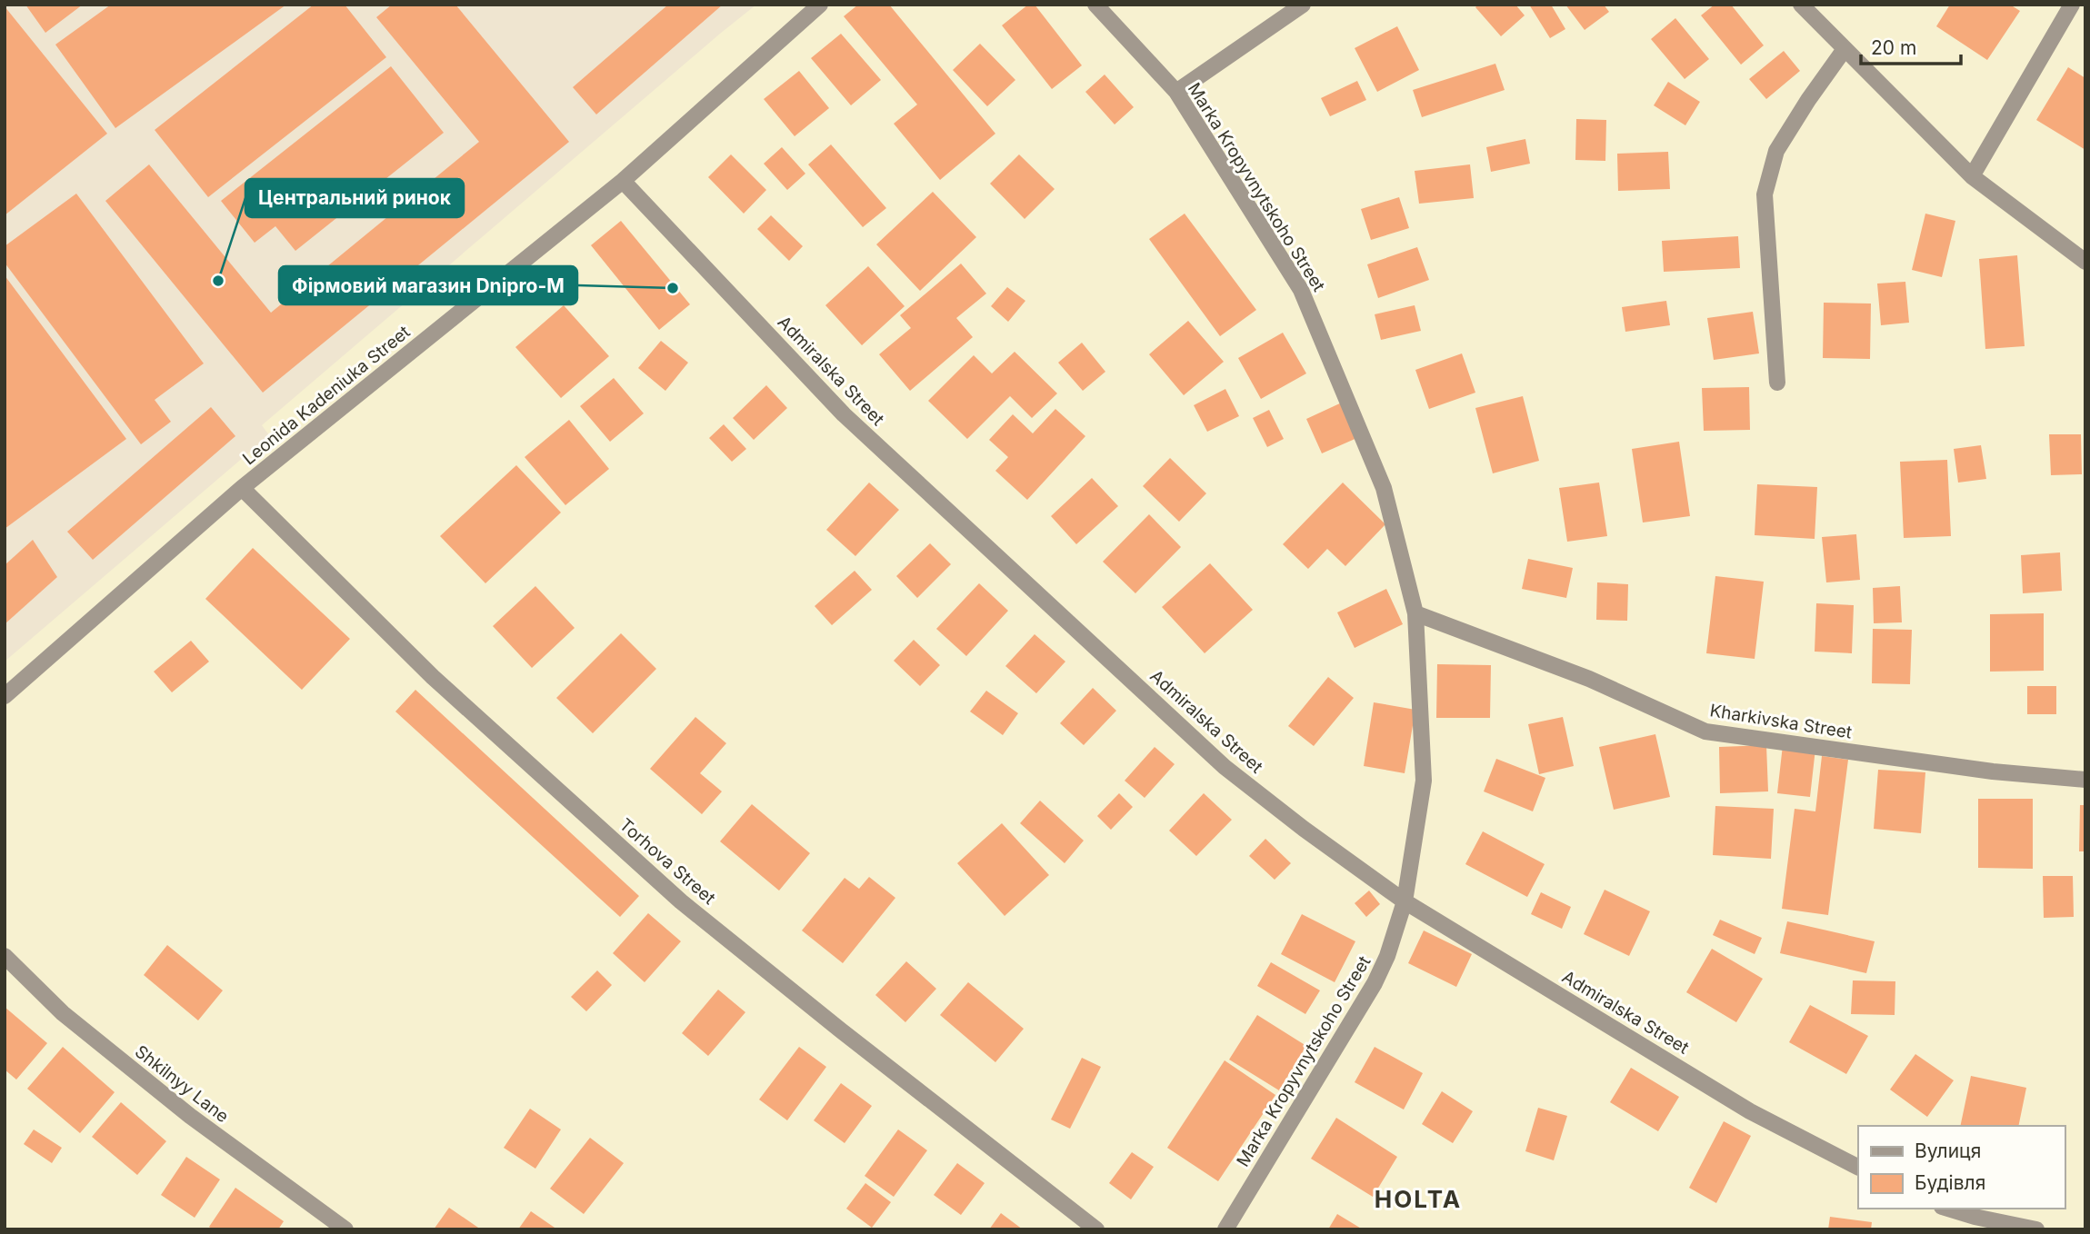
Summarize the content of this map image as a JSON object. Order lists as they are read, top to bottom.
{
  "streets": {
    "street": [
      "Marka Kropyvnytskoho Street",
      "Admiralska Street",
      "Leonida Kadeniuka Street",
      "Kharkivska Street",
      "Torhova Street",
      "Shkilnyy Lane"
    ]
  },
  "crossings": [
    ["Marka Kropyvnytskoho Street", "Admiralska Street"],
    ["Marka Kropyvnytskoho Street", "Kharkivska Street"],
    ["Admiralska Street", "Leonida Kadeniuka Street"],
    ["Leonida Kadeniuka Street", "Torhova Street"]
  ],
  "districts": ["HOLTA"],
  "places": ["Центральний ринок", "Фірмовий магазин Dnipro-M"],
  "legend": ["Вулиця", "Будівля"],
  "scale_bar": "20 m"
}
